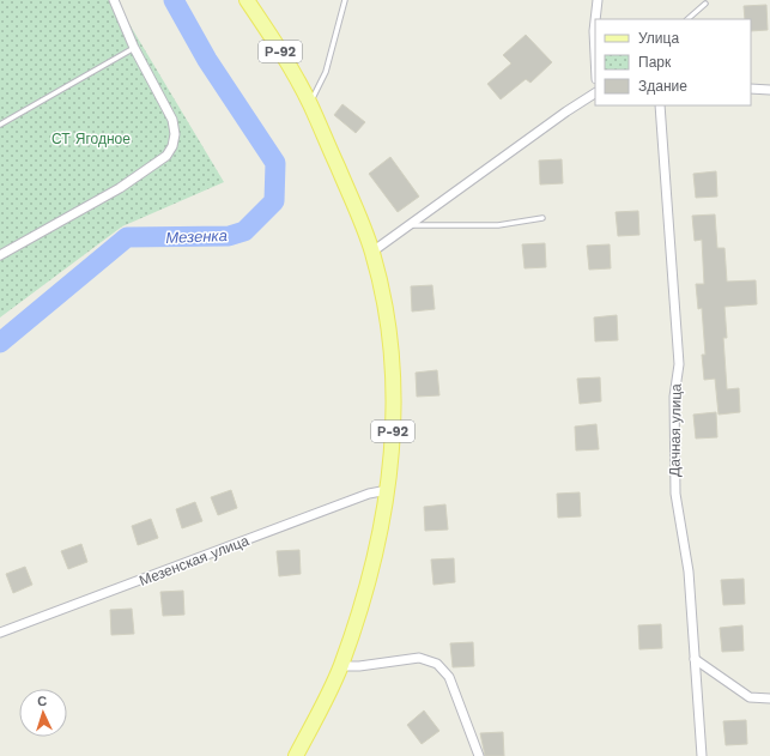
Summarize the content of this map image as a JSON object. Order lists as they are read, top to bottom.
{
  "streets": {
    "main road": ["Р-92"],
    "street": ["Дачная улица", "Мезенская улица"]
  },
  "crossings": [
    ["Р-92", "Мезенская улица"]
  ],
  "water": ["Мезенка"],
  "parks": ["СТ Ягодное"],
  "legend": ["Улица", "Парк", "Здание"],
  "north": "top"
}
